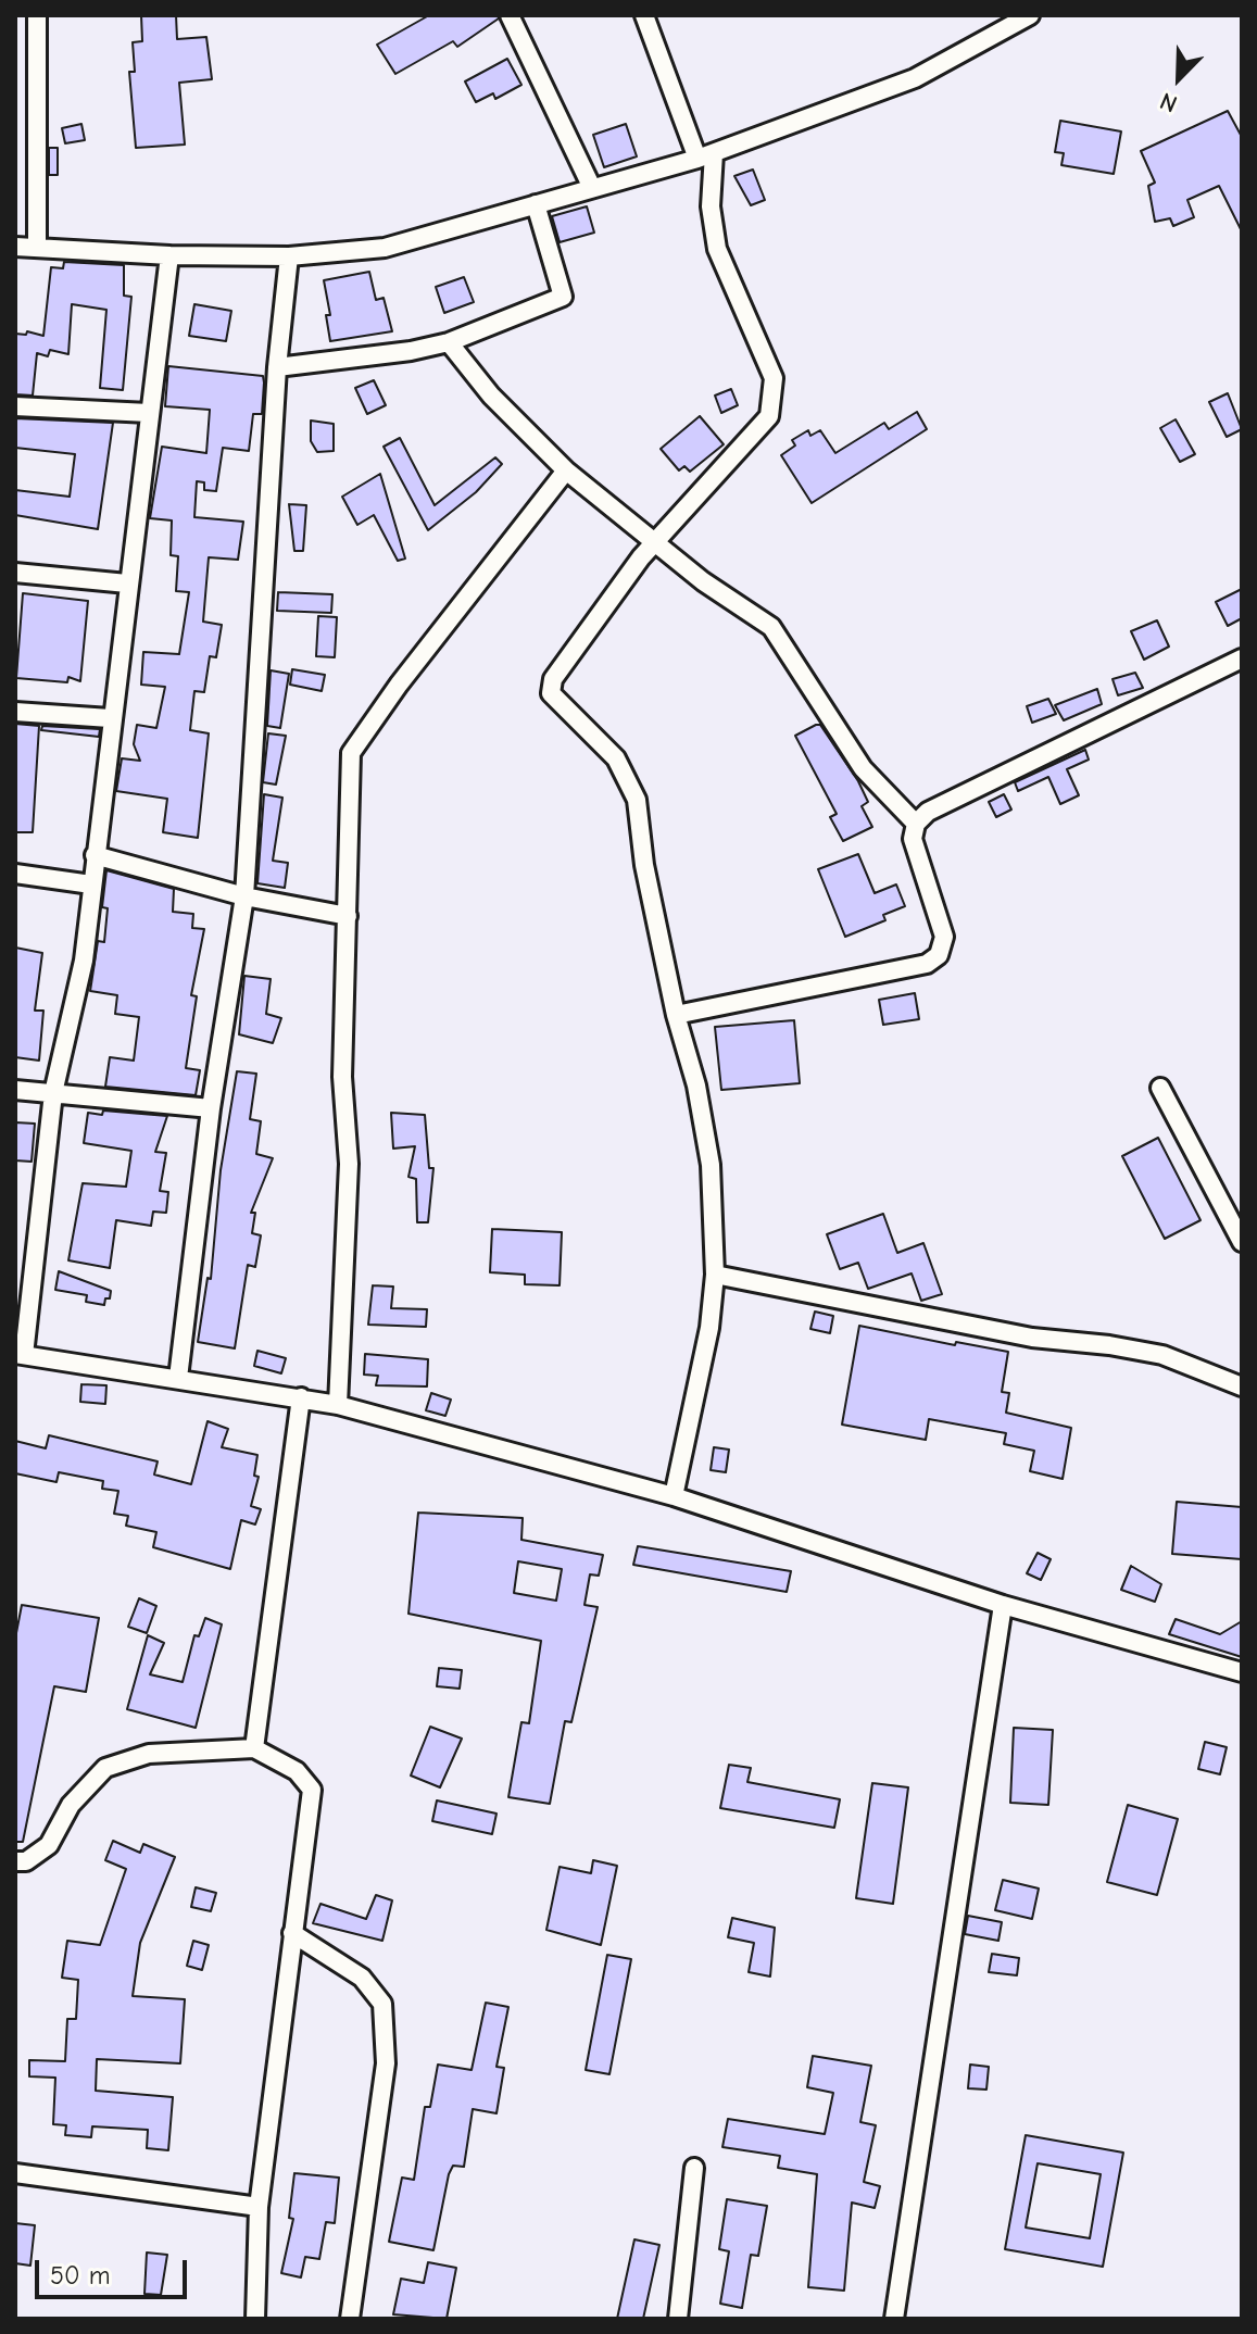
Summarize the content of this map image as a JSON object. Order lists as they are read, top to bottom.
{
  "scale_bar": "50 m",
  "north": "bottom left"
}
